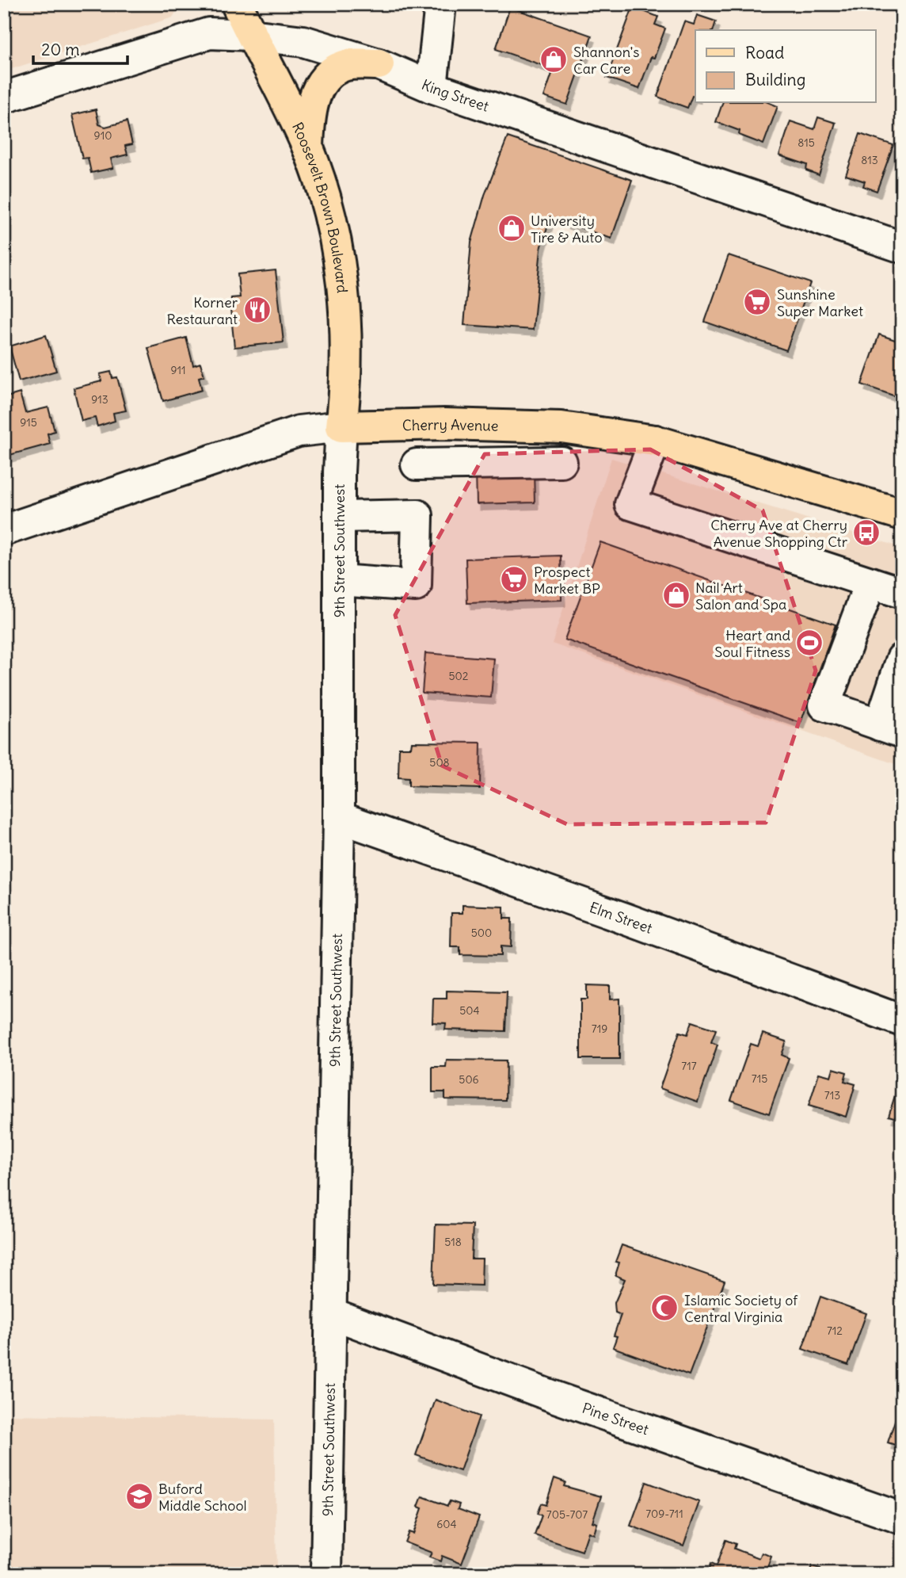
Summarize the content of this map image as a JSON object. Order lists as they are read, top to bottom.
{
  "streets": {
    "main road": ["Roosevelt Brown Boulevard", "Cherry Avenue"],
    "street": [
      "King Street",
      "9th Street Southwest",
      "Elm Street",
      "Pine Street"
    ]
  },
  "crossings": [
    ["King Street", "Roosevelt Brown Boulevard"],
    ["Roosevelt Brown Boulevard", "Cherry Avenue"],
    ["Roosevelt Brown Boulevard", "9th Street Southwest"],
    ["Cherry Avenue", "9th Street Southwest"],
    ["9th Street Southwest", "Elm Street"],
    ["9th Street Southwest", "Pine Street"]
  ],
  "places": {
    "shop": ["Shannon's Car Care", "University Tire & Auto", "Nail Art Salon and Spa"],
    "supermarket": ["Sunshine Super Market", "Prospect Market BP"],
    "restaurant": ["Korner Restaurant"],
    "bus stop": ["Cherry Ave at Cherry Avenue Shopping Ctr"],
    "sports": ["Heart and Soul Fitness"],
    "mosque": ["Islamic Society of Central Virginia"],
    "school or university": ["Buford Middle School"]
  },
  "house_numbers": [
    "910",
    "815",
    "813",
    "911",
    "913",
    "915",
    "502",
    "508",
    "500",
    "504",
    "719",
    "717",
    "715",
    "506",
    "713",
    "518",
    "712",
    "709-711",
    "705-707",
    "604"
  ],
  "legend": ["Road", "Building"],
  "scale_bar": "20 m"
}
